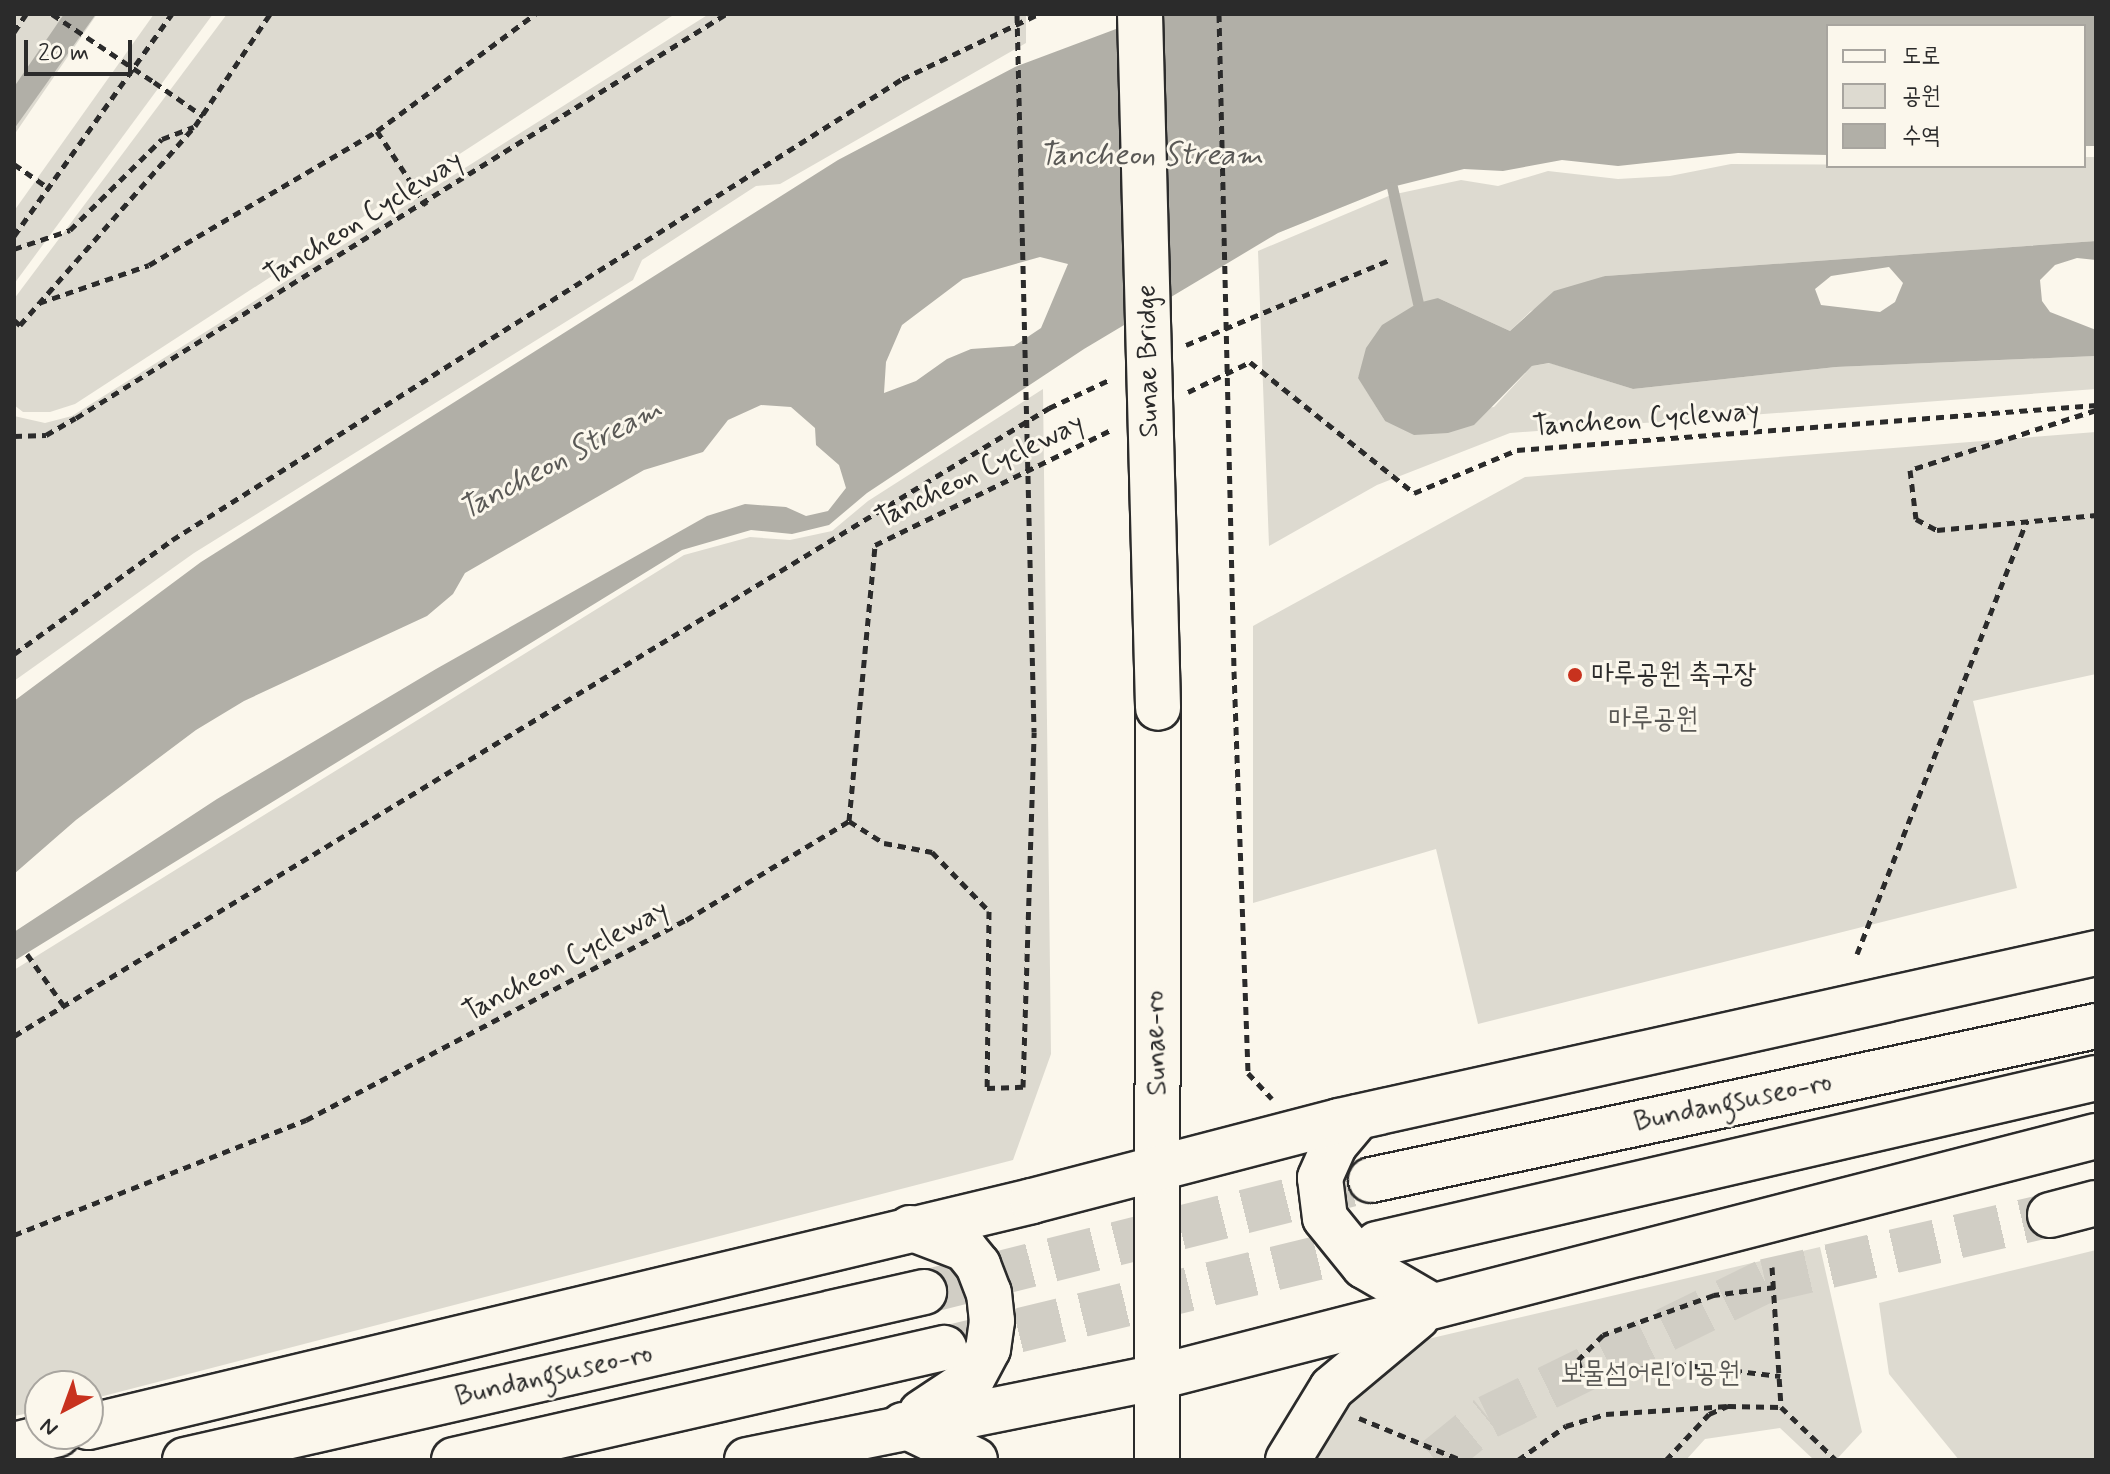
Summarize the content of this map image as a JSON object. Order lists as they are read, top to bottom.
{
  "streets": {
    "main road": ["Sunae Bridge", "Sunae-ro", "Bundangsuseo-ro"],
    "path": ["Tancheon Cycleway"]
  },
  "crossings": [
    ["Sunae Bridge", "Sunae-ro"]
  ],
  "water": ["Tancheon Stream"],
  "parks": ["마루공원", "보물섬어린이공원"],
  "places": ["마루공원 축구장"],
  "legend": ["도로", "공원", "수역"],
  "scale_bar": "20 m",
  "north": "bottom left"
}
